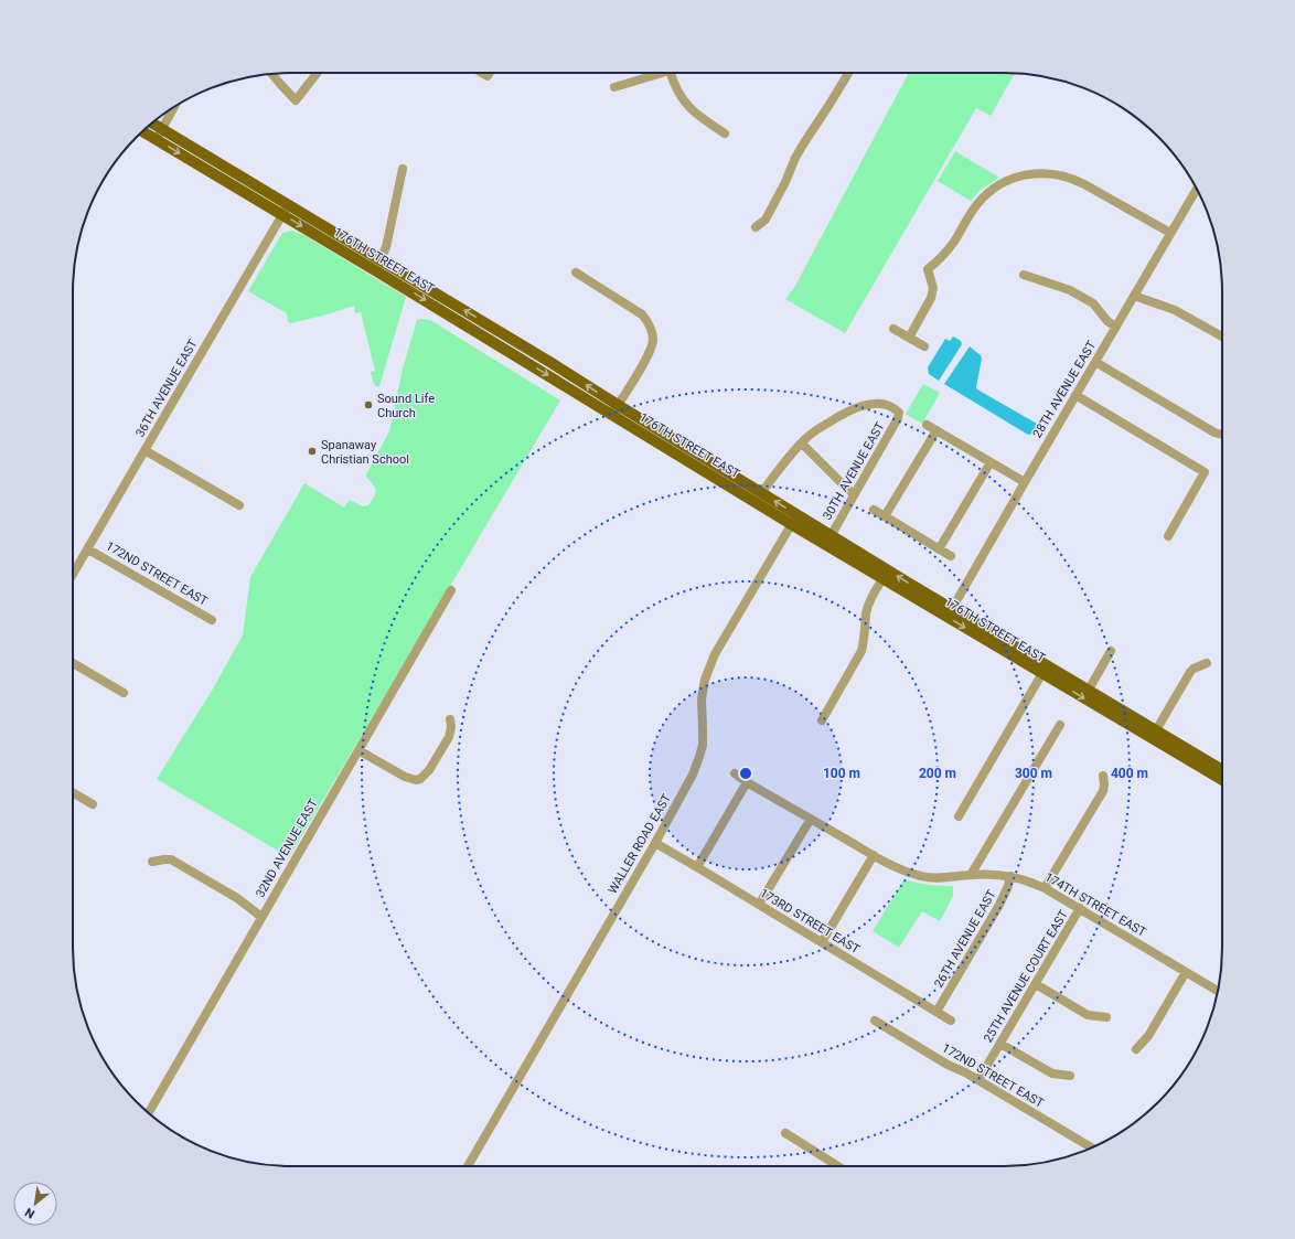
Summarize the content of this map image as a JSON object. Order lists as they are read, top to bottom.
{
  "streets": {
    "main road": ["176TH STREET EAST"],
    "street": [
      "36TH AVENUE EAST",
      "28TH AVENUE EAST",
      "30TH AVENUE EAST",
      "172ND STREET EAST",
      "WALLER ROAD EAST",
      "32ND AVENUE EAST",
      "174TH STREET EAST",
      "173RD STREET EAST",
      "26TH AVENUE EAST",
      "25TH AVENUE COURT EAST"
    ]
  },
  "crossings": [
    ["176TH STREET EAST", "36TH AVENUE EAST"],
    ["176TH STREET EAST", "28TH AVENUE EAST"],
    ["176TH STREET EAST", "30TH AVENUE EAST"],
    ["176TH STREET EAST", "WALLER ROAD EAST"],
    ["36TH AVENUE EAST", "172ND STREET EAST"],
    ["172ND STREET EAST", "25TH AVENUE COURT EAST"],
    ["WALLER ROAD EAST", "173RD STREET EAST"],
    ["174TH STREET EAST", "26TH AVENUE EAST"],
    ["174TH STREET EAST", "25TH AVENUE COURT EAST"],
    ["173RD STREET EAST", "26TH AVENUE EAST"]
  ],
  "places": ["Sound Life Church", "Spanaway Christian School"],
  "north": "bottom left",
  "rings": [
    "100 m",
    "200 m",
    "300 m",
    "400 m"
  ]
}
